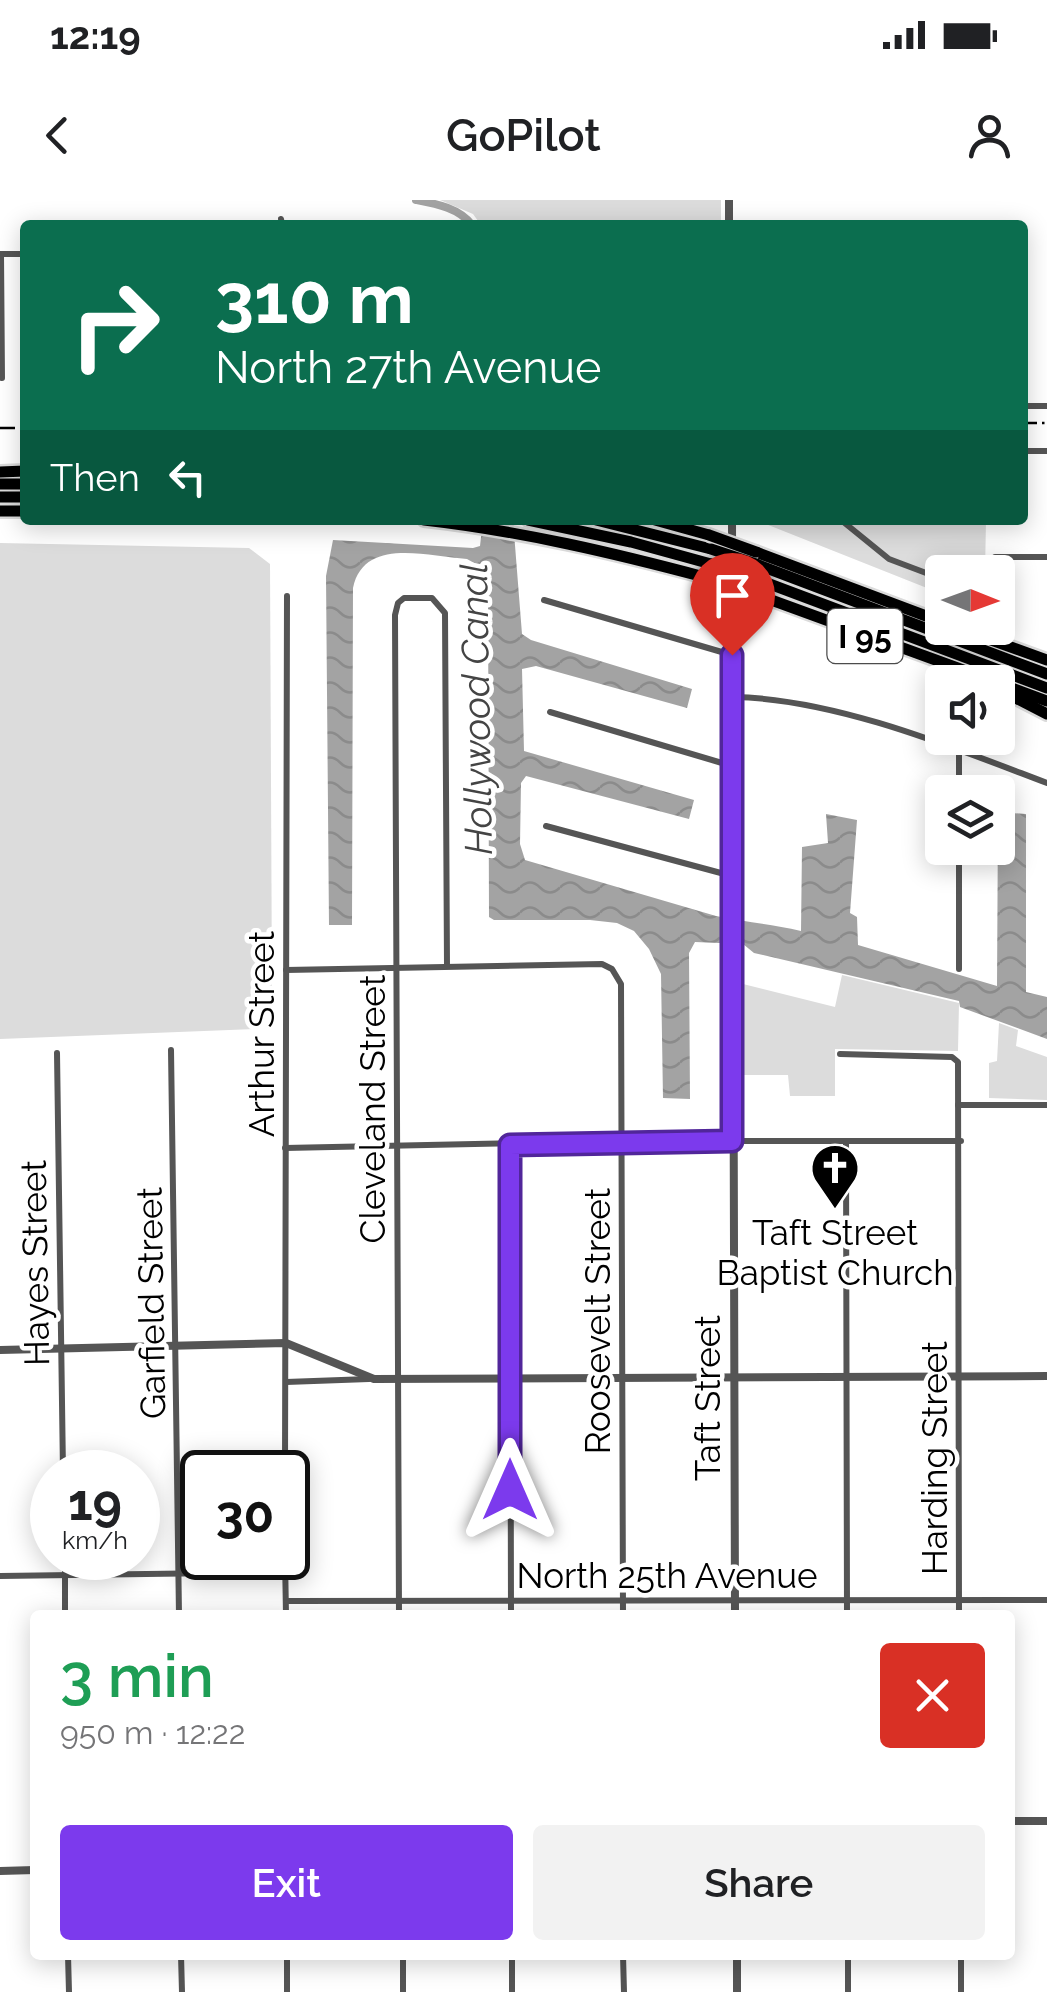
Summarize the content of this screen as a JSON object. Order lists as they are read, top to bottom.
{
  "streets": {
    "highway": ["I 95"],
    "street": [
      "Arthur Street",
      "Cleveland Street",
      "Hayes Street",
      "Garfield Street",
      "Roosevelt Street",
      "Taft Street",
      "Harding Street",
      "North 25th Avenue"
    ]
  },
  "crossings": [
    ["Cleveland Street", "Roosevelt Street"],
    ["Cleveland Street", "North 25th Avenue"],
    ["Roosevelt Street", "North 25th Avenue"],
    ["Taft Street", "North 25th Avenue"],
    ["Harding Street", "North 25th Avenue"]
  ],
  "water": ["Hollywood Canal"],
  "places": {
    "church": ["Taft Street Baptist Church"]
  },
  "north": "right",
  "page": {
    "status": "12:19",
    "header": "GoPilot",
    "turn": ["310 m", "North 27th Avenue"],
    "then": "Then",
    "speed": "19 km/h",
    "limit": "30",
    "heading": ["3 min", "950 m · 12:22"],
    "buttons": ["Exit", "Share"]
  }
}
